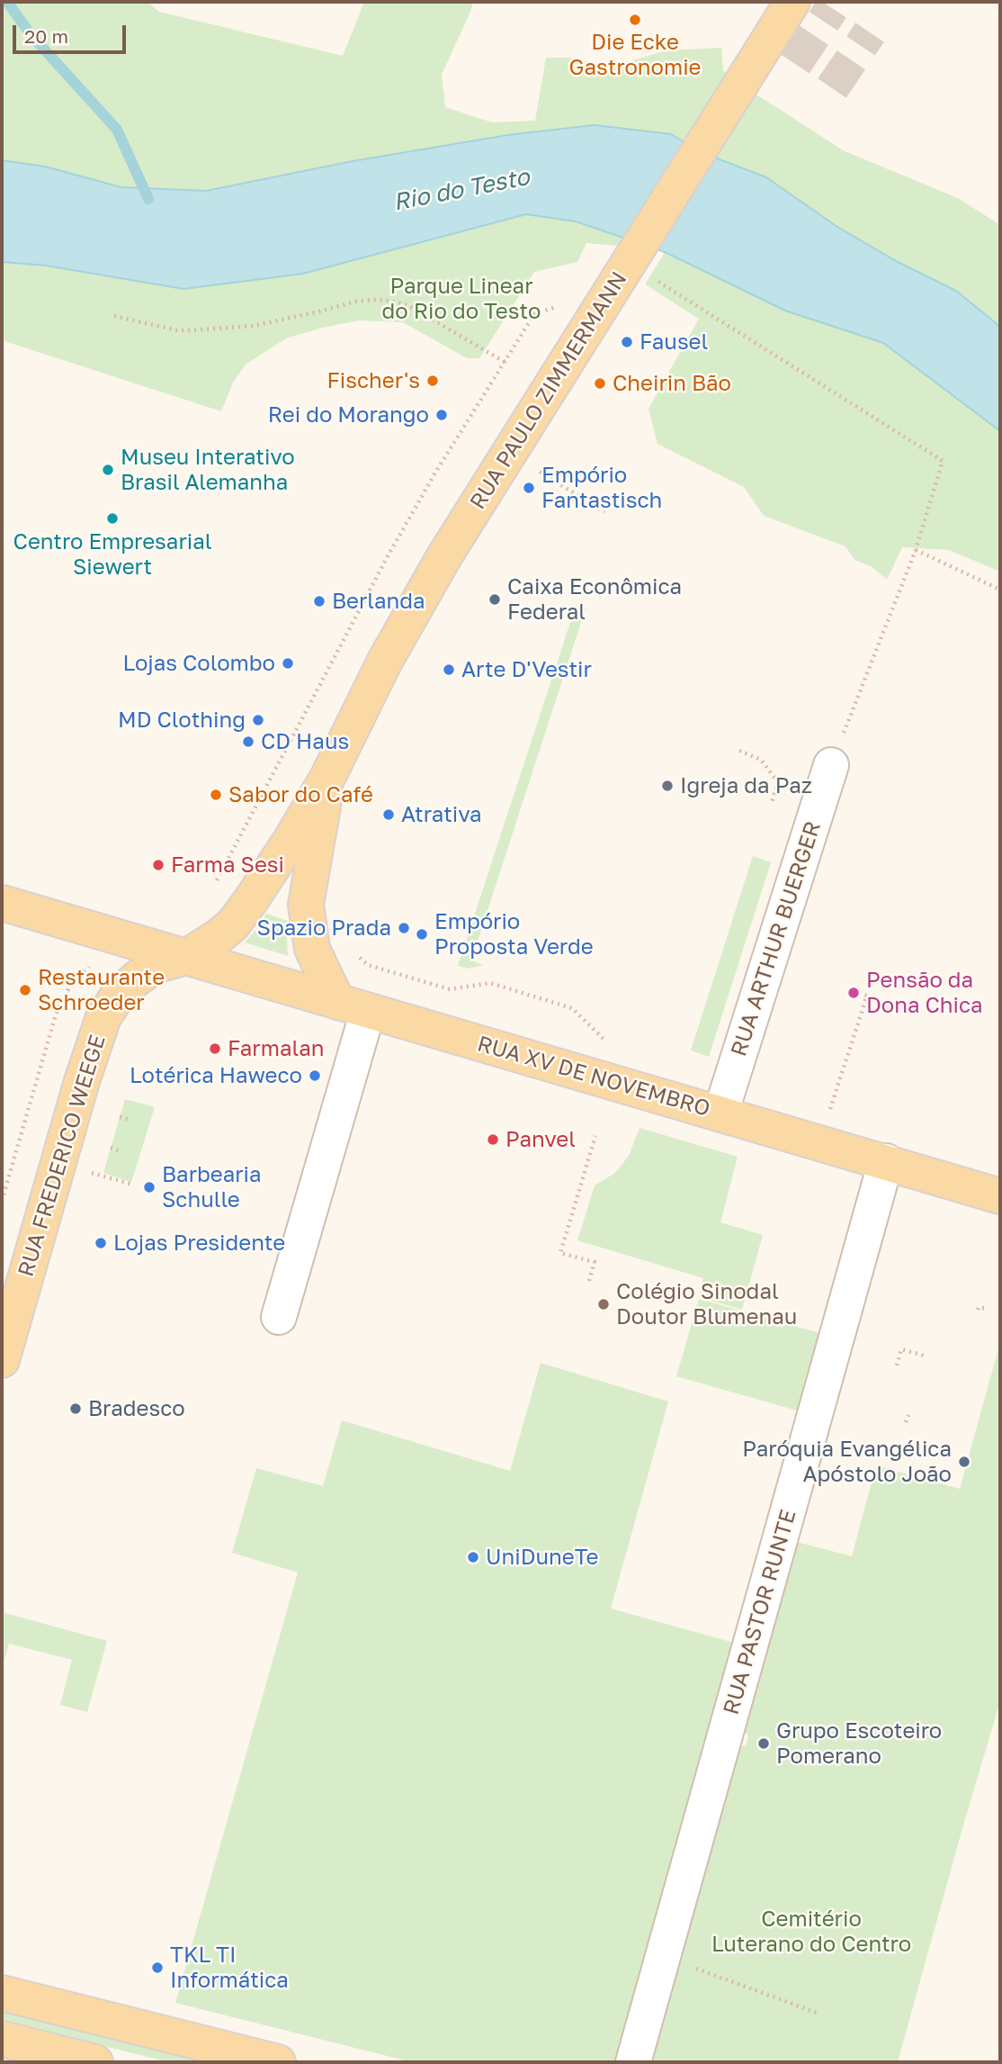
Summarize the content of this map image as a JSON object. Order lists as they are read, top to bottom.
{
  "streets": {
    "main road": ["RUA PAULO ZIMMERMANN", "RUA XV DE NOVEMBRO", "RUA FREDERICO WEEGE"],
    "street": ["RUA ARTHUR BUERGER", "RUA PASTOR RUNTE"]
  },
  "crossings": [
    ["RUA PAULO ZIMMERMANN", "RUA XV DE NOVEMBRO"],
    ["RUA PAULO ZIMMERMANN", "RUA FREDERICO WEEGE"],
    ["RUA ARTHUR BUERGER", "RUA XV DE NOVEMBRO"],
    ["RUA XV DE NOVEMBRO", "RUA FREDERICO WEEGE"],
    ["RUA XV DE NOVEMBRO", "RUA PASTOR RUNTE"]
  ],
  "water": ["Rio do Testo"],
  "parks": ["Parque Linear do Rio do Testo", "Cemitério Luterano do Centro"],
  "places": [
    "Die Ecke Gastronomie",
    "Fausel",
    "Fischer's",
    "Cheirin Bão",
    "Rei do Morango",
    "Museu Interativo Brasil Alemanha",
    "Empório Fantastisch",
    "Centro Empresarial Siewert",
    "Caixa Econômica Federal",
    "Berlanda",
    "Lojas Colombo",
    "Arte D'Vestir",
    "MD Clothing",
    "CD Haus",
    "Igreja da Paz",
    "Sabor do Café",
    "Atrativa",
    "Farma Sesi",
    "Spazio Prada",
    "Empório Proposta Verde",
    "Restaurante Schroeder",
    "Pensão da Dona Chica",
    "Farmalan",
    "Lotérica Haweco",
    "Panvel",
    "Barbearia Schulle",
    "Lojas Presidente",
    "Colégio Sinodal Doutor Blumenau",
    "Bradesco",
    "Paróquia Evangélica Apóstolo João",
    "UniDuneTe",
    "Grupo Escoteiro Pomerano",
    "TKL TI Informática"
  ],
  "scale_bar": "20 m"
}
